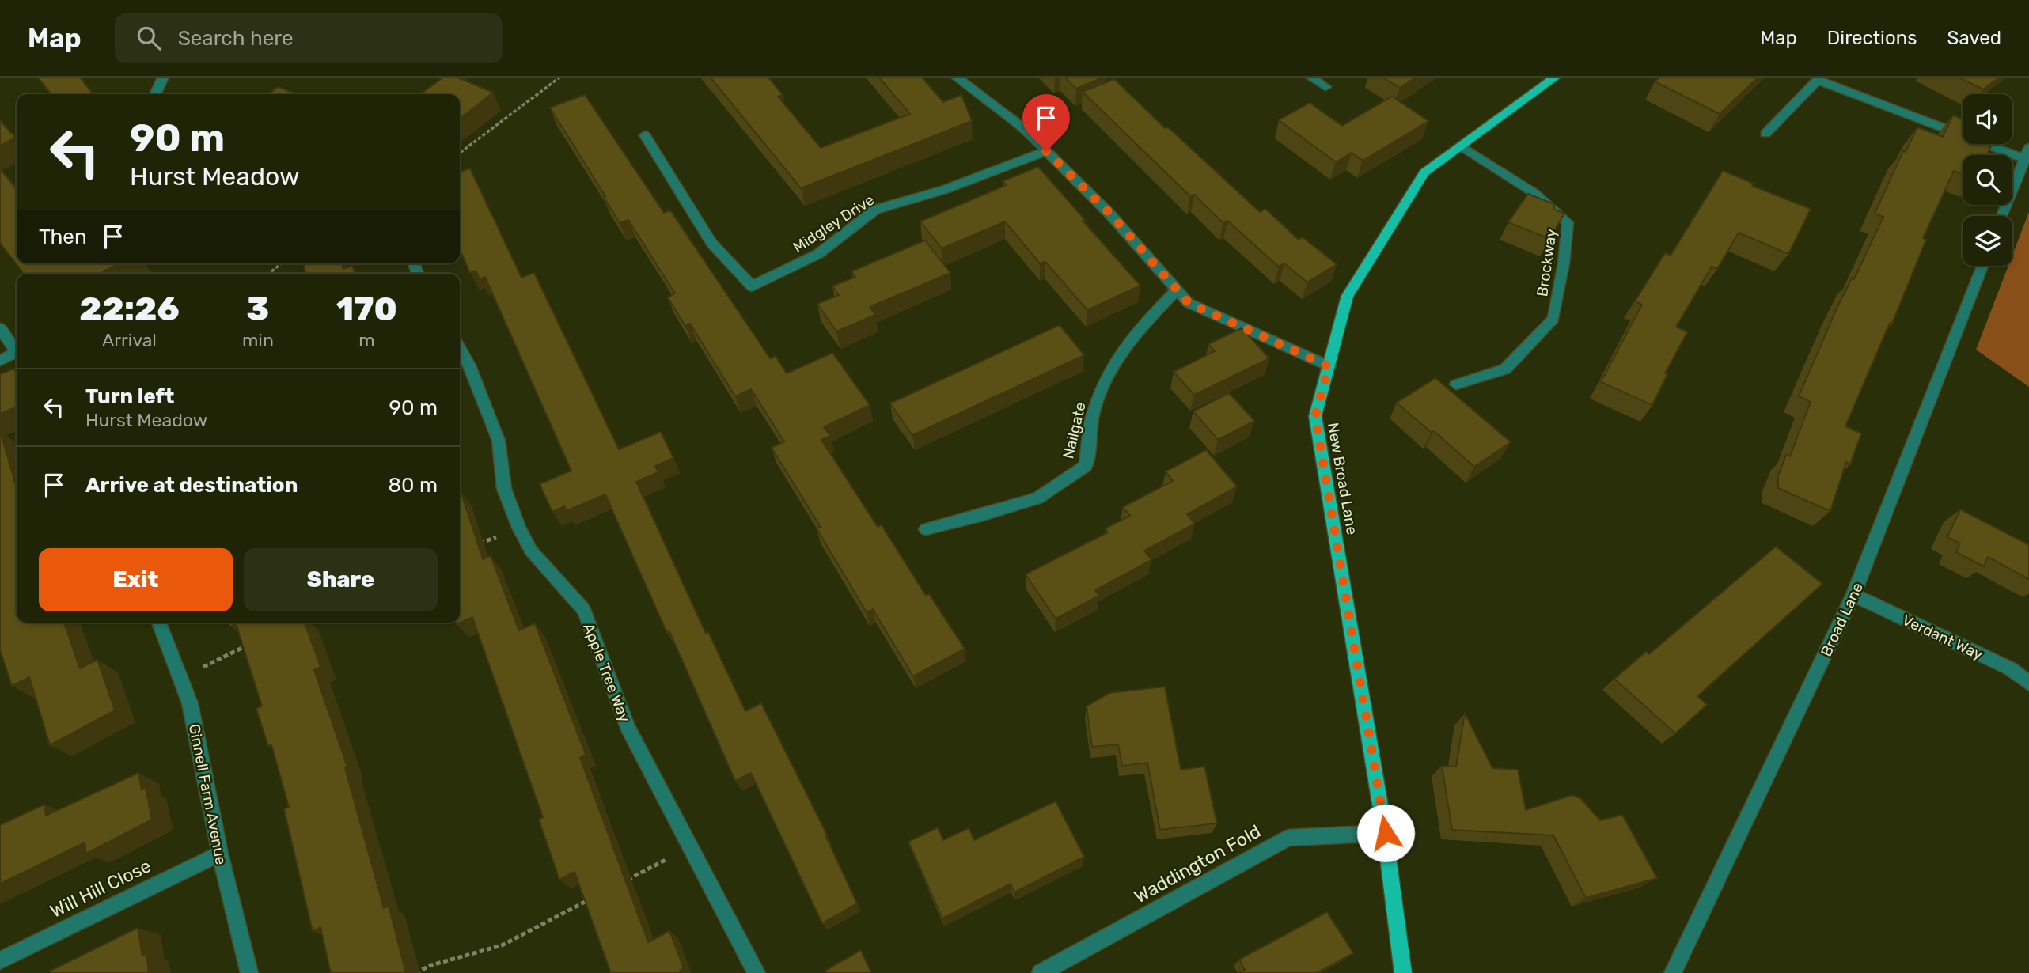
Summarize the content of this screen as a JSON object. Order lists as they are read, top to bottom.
{
  "streets": {
    "main road": ["New Broad Lane"],
    "street": [
      "Midgley Drive",
      "Brockway",
      "Nailgate",
      "Broad Lane",
      "Verdant Way",
      "Apple Tree Way",
      "Ginnell Farm Avenue",
      "Waddington Fold",
      "Will Hill Close"
    ]
  },
  "crossings": [
    ["Brockway", "New Broad Lane"],
    ["New Broad Lane", "Waddington Fold"],
    ["Broad Lane", "Verdant Way"],
    ["Ginnell Farm Avenue", "Will Hill Close"]
  ],
  "page": {
    "header": "Map",
    "search": "Search here",
    "nav": ["Map", "Directions", "Saved"],
    "turn": ["90 m", "Hurst Meadow"],
    "then": "Then",
    "eta": [
      "22:26",
      "Arrival",
      "3",
      "min",
      "170",
      "m"
    ],
    "list": [
      {
        "name": "Turn left",
        "note": "Hurst Meadow",
        "value": "90 m"
      },
      {
        "name": "Arrive at destination",
        "value": "80 m"
      }
    ],
    "buttons": ["Exit", "Share"]
  }
}
